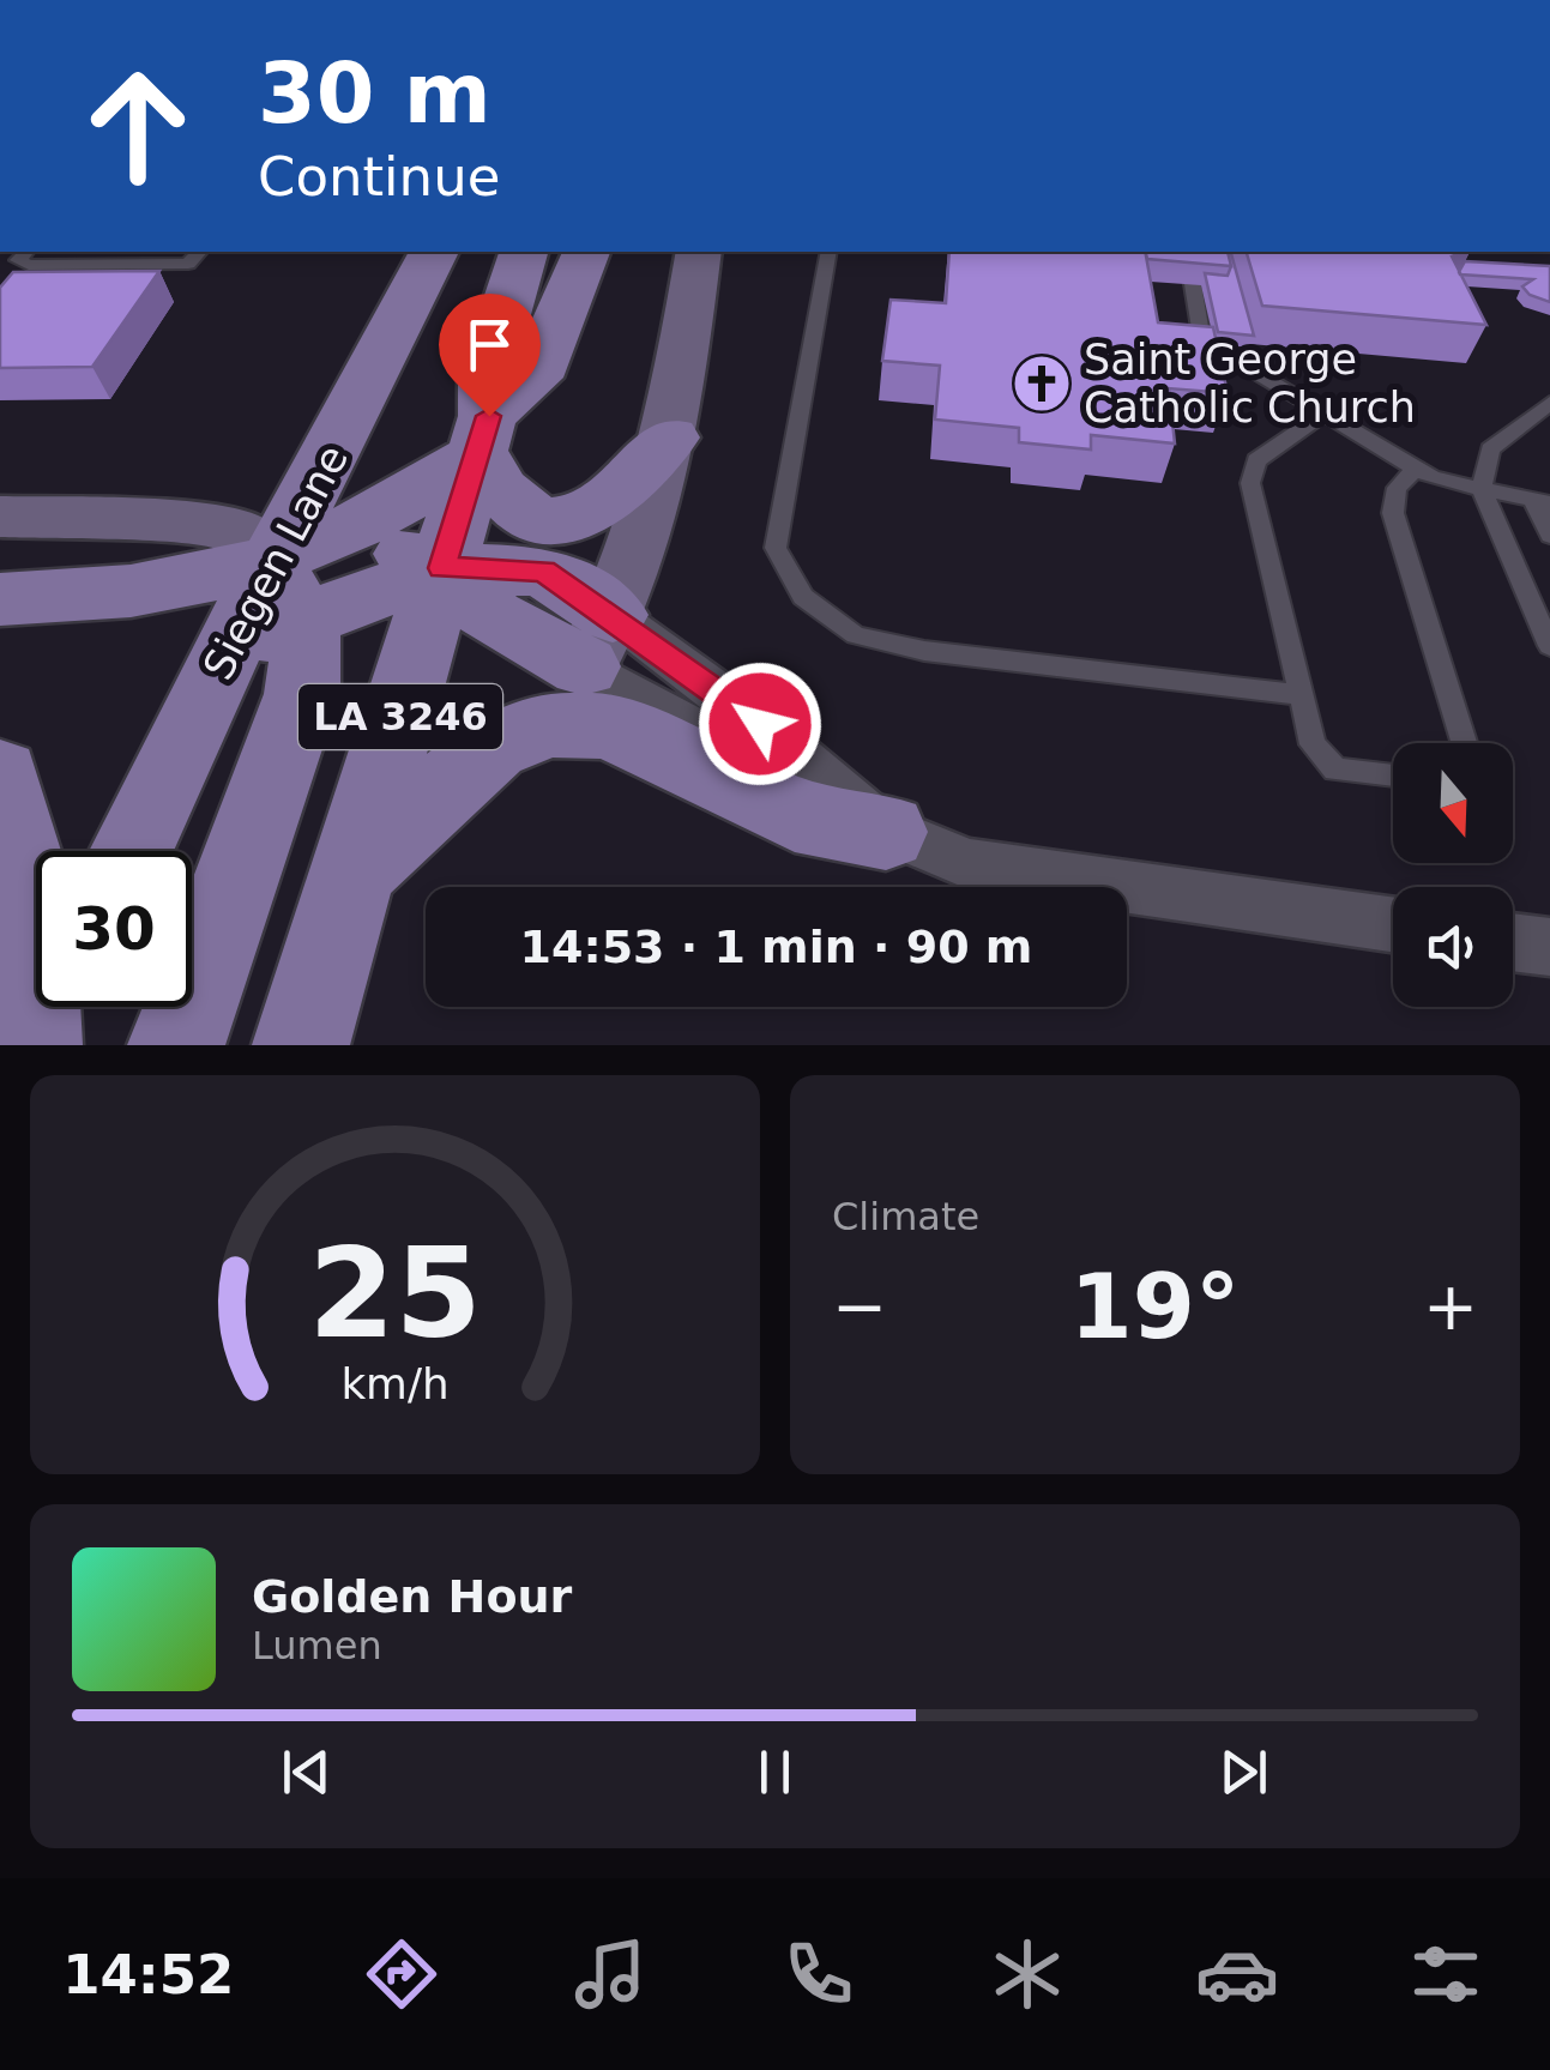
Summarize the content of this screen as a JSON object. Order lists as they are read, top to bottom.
{
  "streets": {
    "main road": ["Siegen Lane", "LA 3246"]
  },
  "places": {
    "church": ["Saint George Catholic Church"]
  },
  "north": "bottom",
  "page": {
    "turn": ["30 m", "Continue"],
    "limit": "30",
    "trip": "14:53 · 1 min · 90 m",
    "tile": "Climate",
    "heat": ["−", "19°", "+"],
    "song": ["Golden Hour", "Lumen"],
    "tabs": "14:52",
    "gauge": ["25", "km/h"]
  }
}
